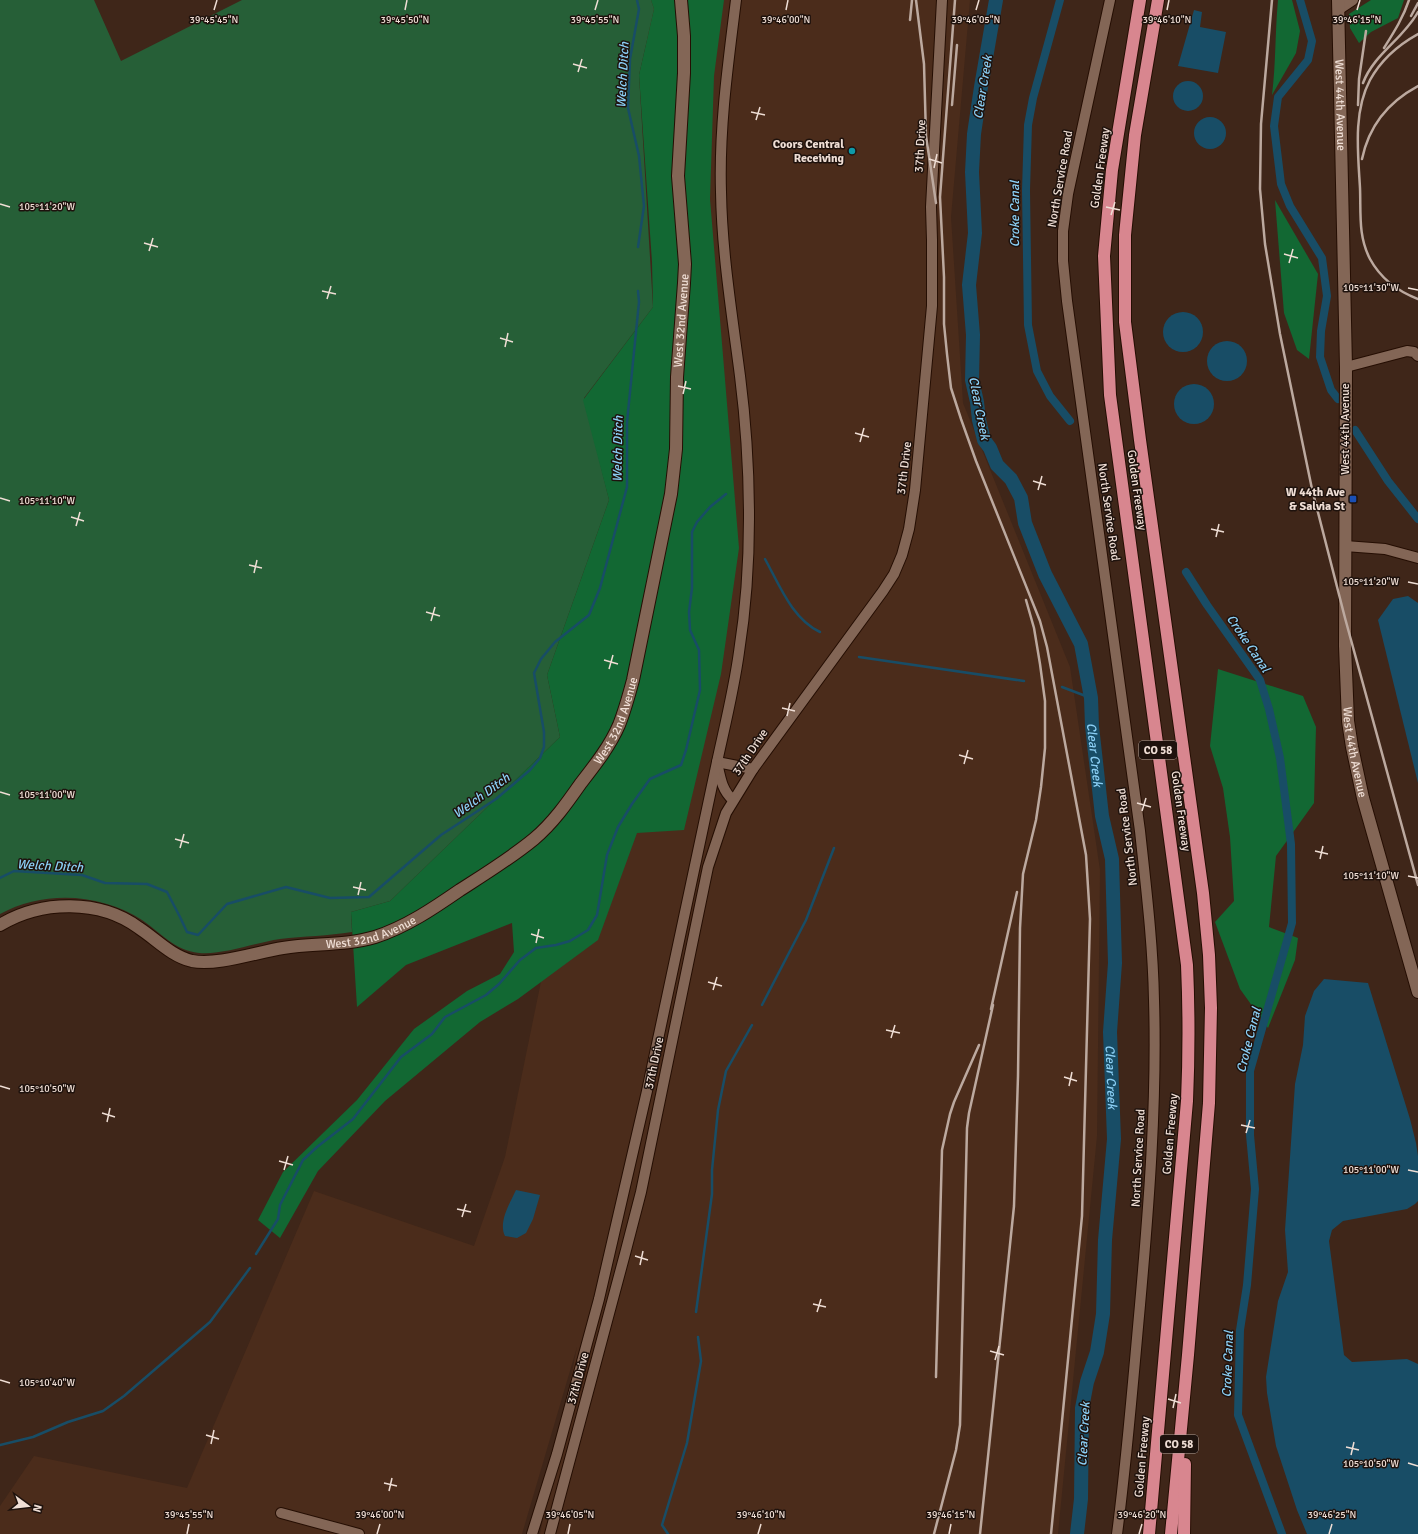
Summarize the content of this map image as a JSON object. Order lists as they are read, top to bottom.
{
  "streets": {
    "highway": ["Golden Freeway", "CO 58"],
    "street": [
      "West 44th Avenue",
      "37th Drive",
      "North Service Road",
      "West 32nd Avenue"
    ]
  },
  "water": ["Welch Ditch", "Clear Creek", "Croke Canal"],
  "places": {
    "other": ["Coors Central Receiving"],
    "transit": ["W 44th Ave & Salvia St"]
  },
  "north": "right",
  "coordinates": [
    "39°45'45\"N",
    "39°45'50\"N",
    "39°45'55\"N",
    "39°46'00\"N",
    "39°46'05\"N",
    "39°46'10\"N",
    "39°46'15\"N",
    "105°11'20\"W",
    "105°11'30\"W",
    "105°11'10\"W",
    "105°11'00\"W",
    "105°10'50\"W",
    "105°10'40\"W",
    "39°46'20\"N",
    "39°46'25\"N"
  ]
}
